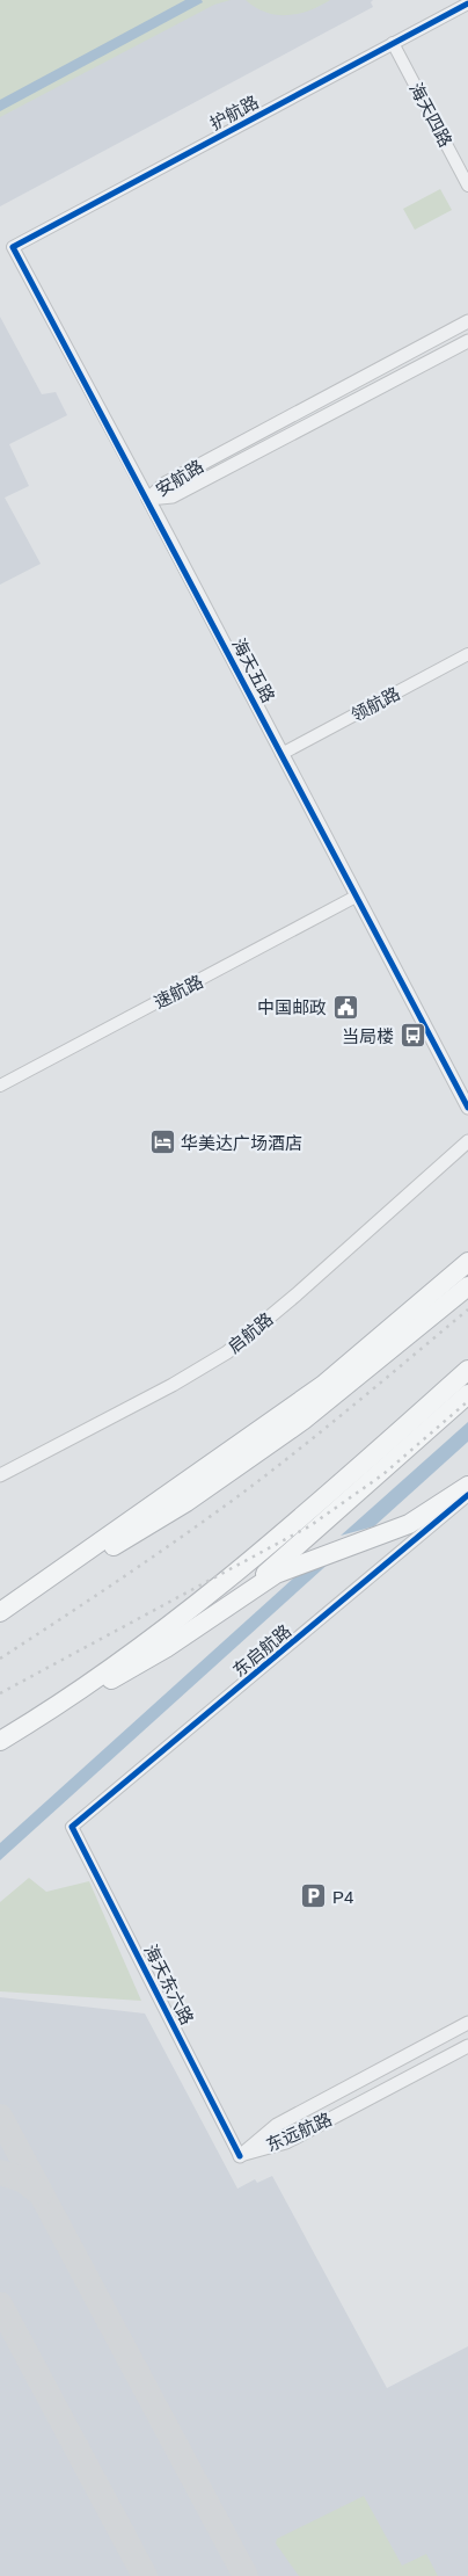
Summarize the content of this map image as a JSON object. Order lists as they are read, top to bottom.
{
  "streets": {
    "street": [
      "护航路",
      "海天四路",
      "安航路",
      "海天五路",
      "领航路",
      "速航路",
      "启航路",
      "东启航路",
      "海天东六路",
      "东远航路"
    ]
  },
  "crossings": [
    ["护航路", "海天四路"],
    ["护航路", "海天五路"],
    ["安航路", "海天五路"],
    ["海天五路", "领航路"],
    ["海天五路", "速航路"],
    ["东启航路", "海天东六路"],
    ["海天东六路", "东远航路"]
  ],
  "places": {
    "public building": ["中国邮政"],
    "bus stop": ["当局楼"],
    "hotel": ["华美达广场酒店"],
    "parking": ["P4"]
  }
}
